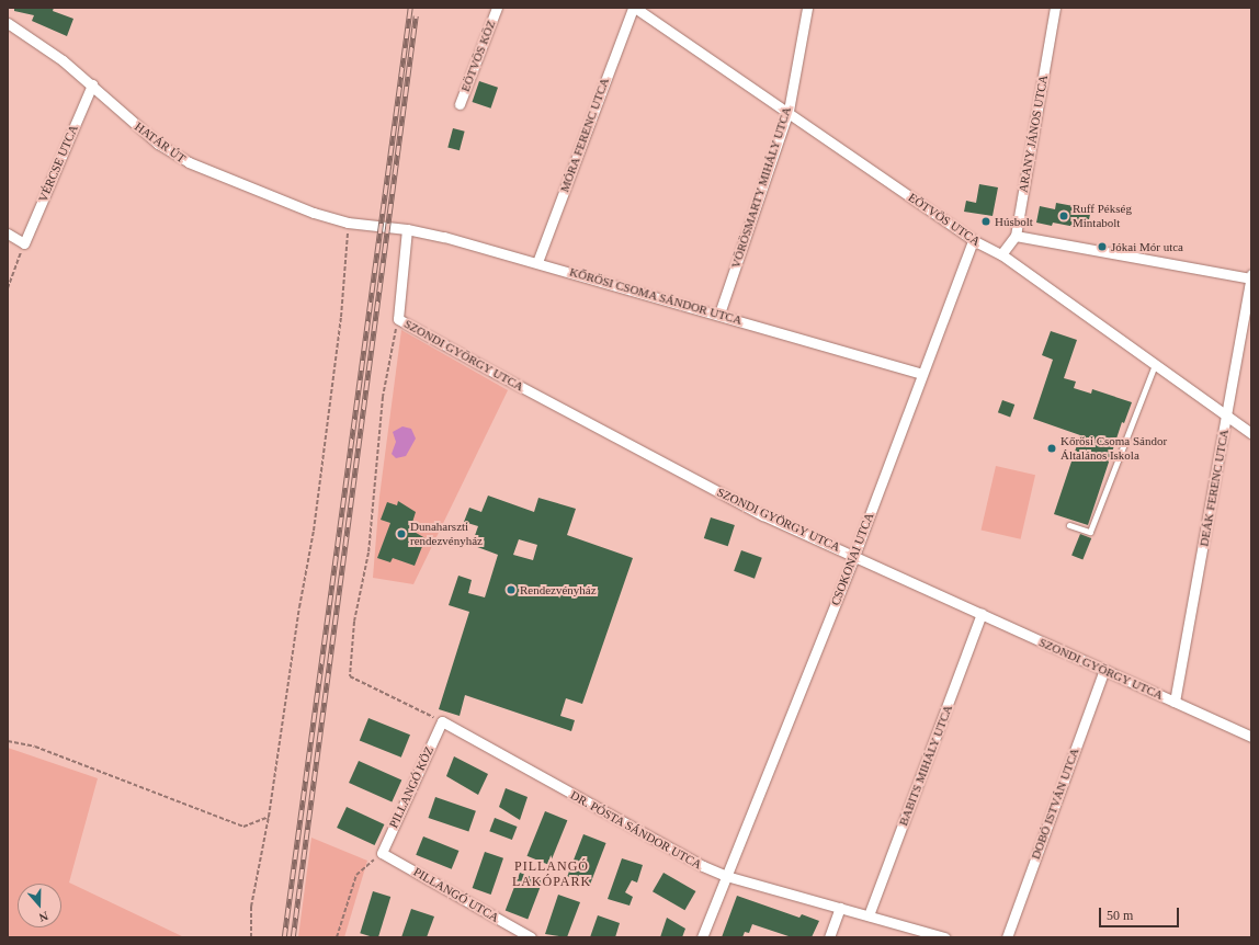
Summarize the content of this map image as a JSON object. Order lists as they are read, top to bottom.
{
  "streets": {
    "street": [
      "EÖTVÖS KÖZ",
      "ARANY JÁNOS UTCA",
      "MÓRA FERENC UTCA",
      "HATÁR ÚT",
      "VÉRCSE UTCA",
      "VÖRÖSMARTY MIHÁLY UTCA",
      "EÖTVÖS UTCA",
      "KŐRÖSI CSOMA SÁNDOR UTCA",
      "SZONDI GYÖRGY UTCA",
      "DEÁK FERENC UTCA",
      "CSOKONAI UTCA",
      "BABITS MIHÁLY UTCA",
      "PILLANGÓ KÖZ",
      "DOBÓ ISTVÁN UTCA",
      "DR. PÓSTA SÁNDOR UTCA",
      "PILLANGÓ UTCA"
    ]
  },
  "crossings": [
    ["ARANY JÁNOS UTCA", "EÖTVÖS UTCA"],
    ["MÓRA FERENC UTCA", "EÖTVÖS UTCA"],
    ["MÓRA FERENC UTCA", "KŐRÖSI CSOMA SÁNDOR UTCA"],
    ["HATÁR ÚT", "VÉRCSE UTCA"],
    ["HATÁR ÚT", "KŐRÖSI CSOMA SÁNDOR UTCA"],
    ["VÖRÖSMARTY MIHÁLY UTCA", "EÖTVÖS UTCA"],
    ["VÖRÖSMARTY MIHÁLY UTCA", "KŐRÖSI CSOMA SÁNDOR UTCA"],
    ["EÖTVÖS UTCA", "DEÁK FERENC UTCA"],
    ["EÖTVÖS UTCA", "CSOKONAI UTCA"],
    ["KŐRÖSI CSOMA SÁNDOR UTCA", "SZONDI GYÖRGY UTCA"],
    ["KŐRÖSI CSOMA SÁNDOR UTCA", "CSOKONAI UTCA"],
    ["SZONDI GYÖRGY UTCA", "DEÁK FERENC UTCA"],
    ["SZONDI GYÖRGY UTCA", "CSOKONAI UTCA"],
    ["SZONDI GYÖRGY UTCA", "BABITS MIHÁLY UTCA"],
    ["SZONDI GYÖRGY UTCA", "DOBÓ ISTVÁN UTCA"],
    ["CSOKONAI UTCA", "DR. PÓSTA SÁNDOR UTCA"],
    ["BABITS MIHÁLY UTCA", "DR. PÓSTA SÁNDOR UTCA"],
    ["PILLANGÓ KÖZ", "DR. PÓSTA SÁNDOR UTCA"],
    ["PILLANGÓ KÖZ", "PILLANGÓ UTCA"]
  ],
  "districts": ["PILLANGÓ LAKÓPARK"],
  "places": [
    "Ruff Pékség Mintabolt",
    "Húsbolt",
    "Jókai Mór utca",
    "Kőrösi Csoma Sándor Általános Iskola",
    "Dunaharszti rendezvényház",
    "Rendezvényház"
  ],
  "scale_bar": "50 m",
  "north": "bottom"
}
